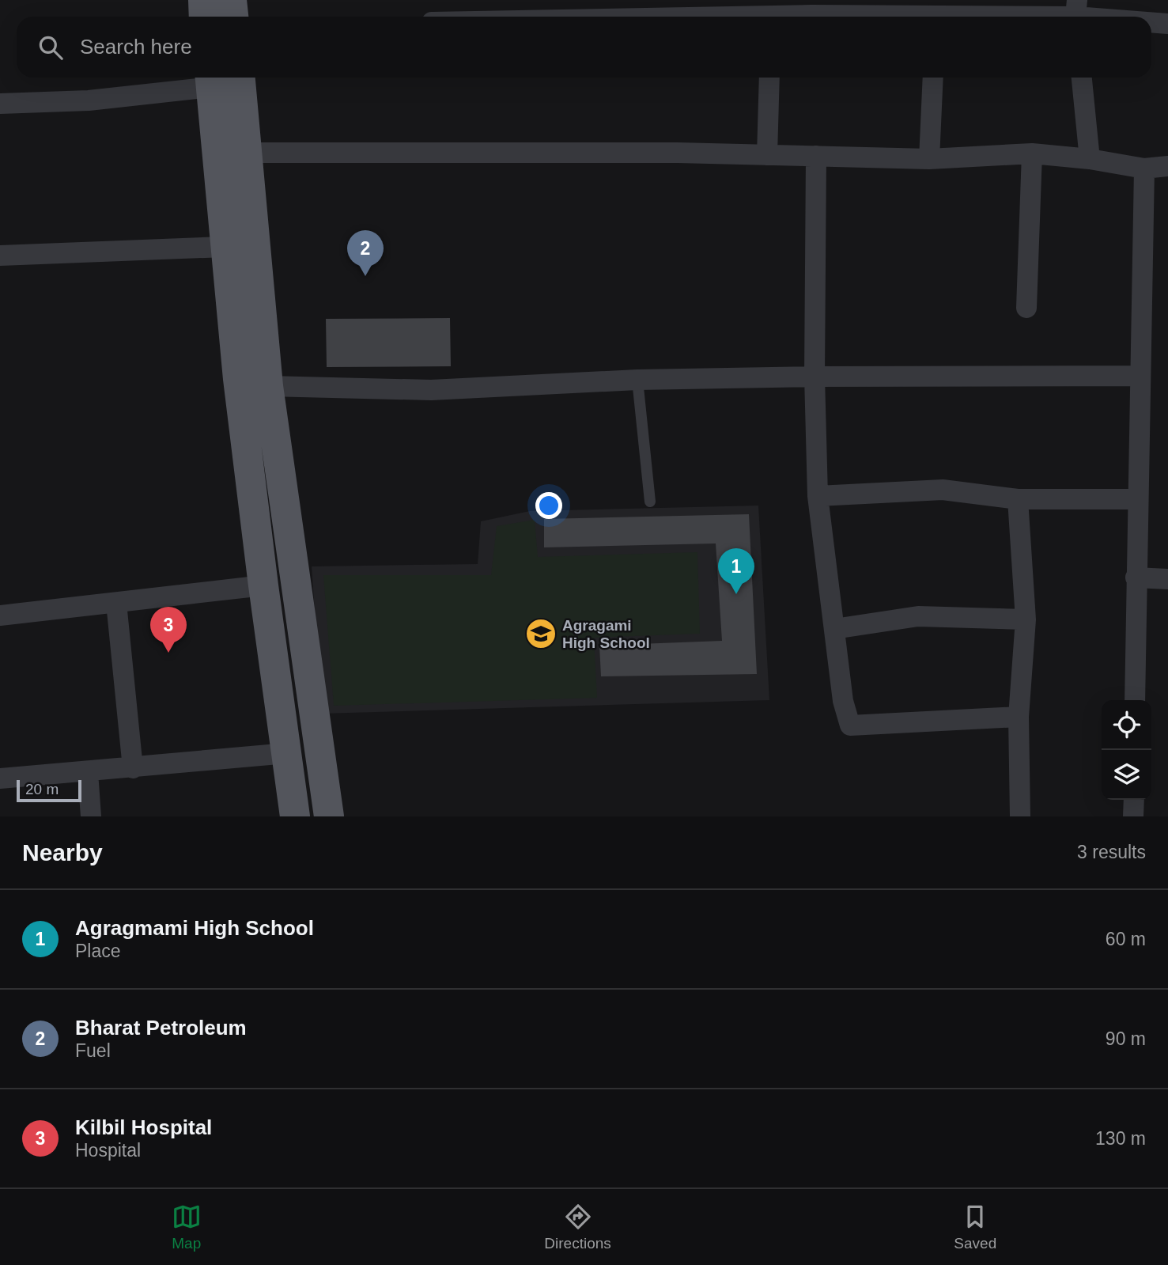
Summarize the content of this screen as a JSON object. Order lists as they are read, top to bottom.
{
  "places": {
    "school or university": ["Agragami High School"]
  },
  "scale_bar": "20 m",
  "page": {
    "search": "Search here",
    "pins": ["2", "1", "3"],
    "scale": "20 m",
    "heading": ["Nearby", "3 results"],
    "list": [
      {
        "mark": "1",
        "name": "Agragmami High School",
        "note": "Place",
        "value": "60 m"
      },
      {
        "mark": "2",
        "name": "Bharat Petroleum",
        "note": "Fuel",
        "value": "90 m"
      },
      {
        "mark": "3",
        "name": "Kilbil Hospital",
        "note": "Hospital",
        "value": "130 m"
      }
    ],
    "nav": ["Map", "Directions", "Saved"]
  }
}
